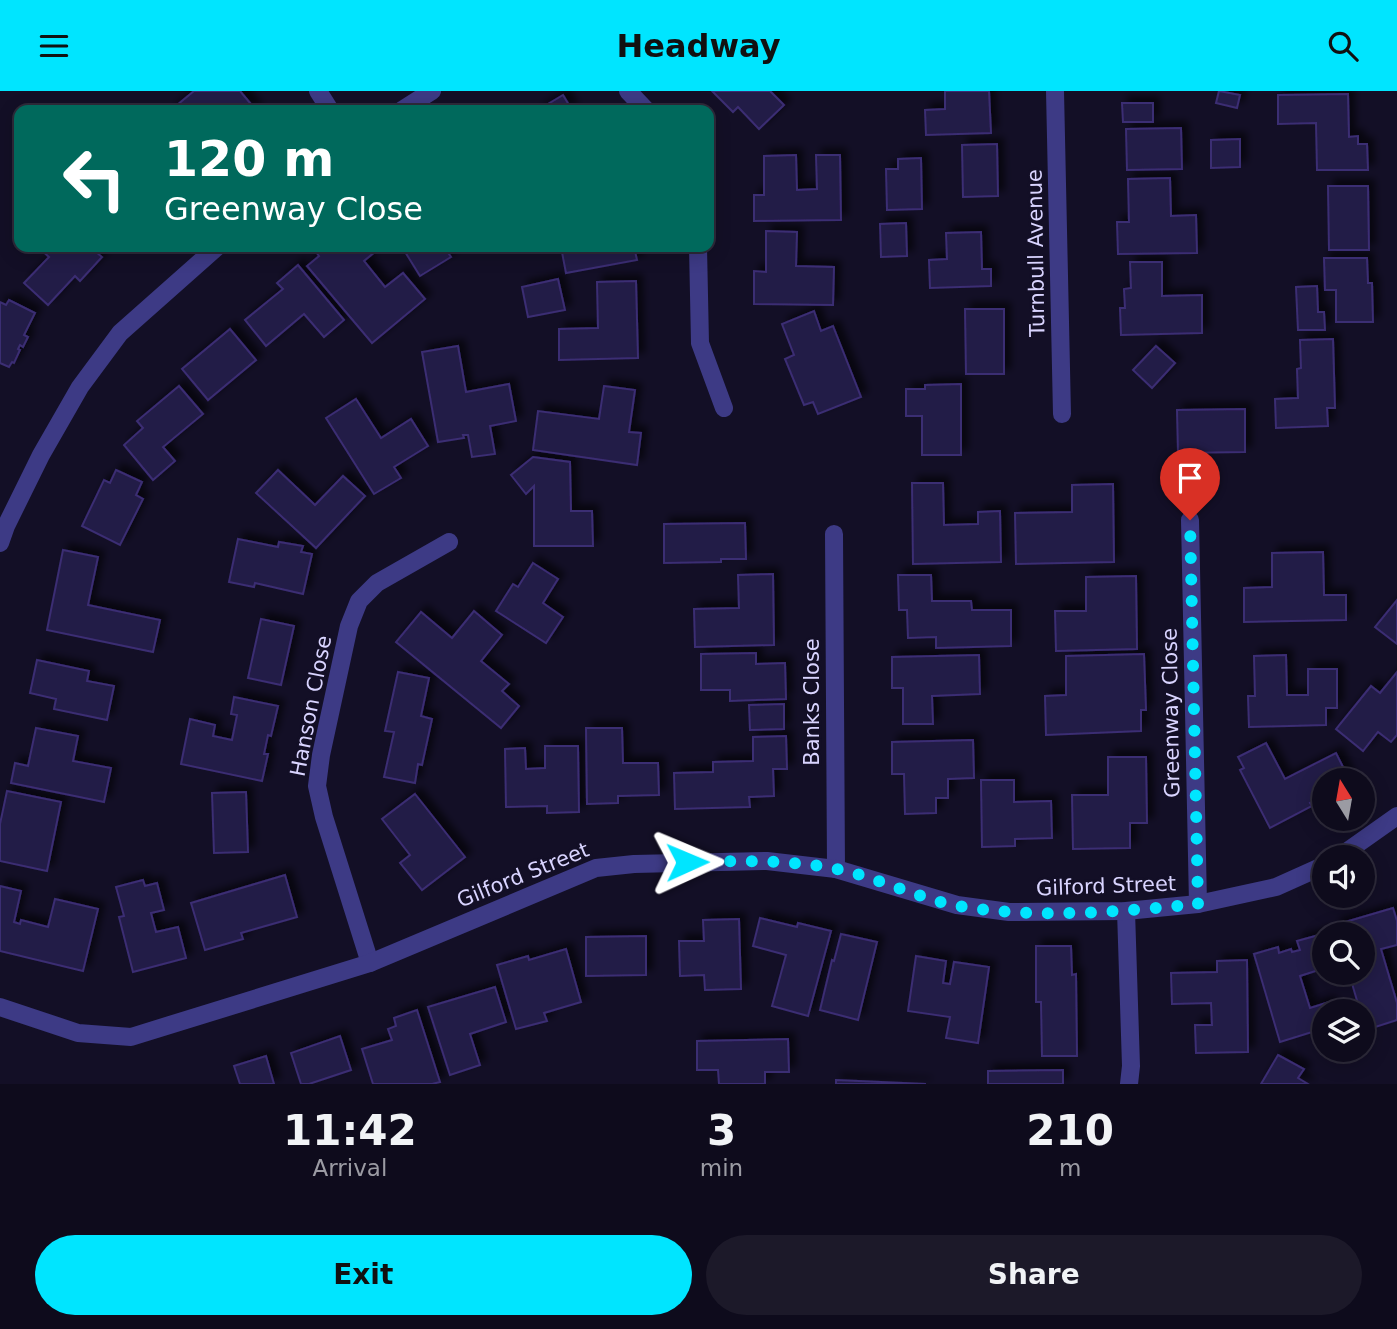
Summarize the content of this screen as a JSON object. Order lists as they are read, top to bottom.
{
  "streets": {
    "street": [
      "Turnbull Avenue",
      "Banks Close",
      "Hanson Close",
      "Greenway Close",
      "Gilford Street"
    ]
  },
  "crossings": [
    ["Banks Close", "Gilford Street"],
    ["Hanson Close", "Gilford Street"],
    ["Greenway Close", "Gilford Street"]
  ],
  "north": "top",
  "page": {
    "header": "Headway",
    "turn": ["120 m", "Greenway Close"],
    "eta": [
      "11:42",
      "Arrival",
      "3",
      "min",
      "210",
      "m"
    ],
    "buttons": ["Exit", "Share"]
  }
}
